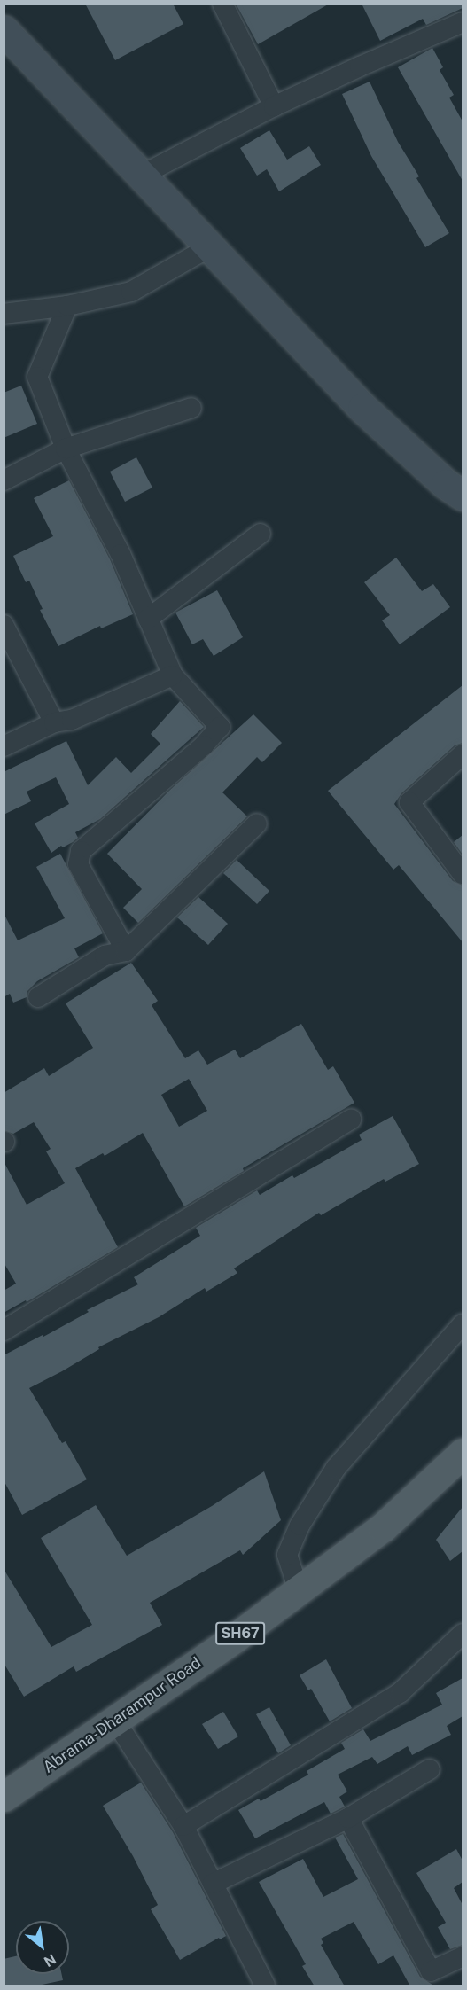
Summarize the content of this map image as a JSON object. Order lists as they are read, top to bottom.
{
  "streets": {
    "main road": ["SH67", "Abrama-Dharampur Road"]
  },
  "north": "bottom right"
}
